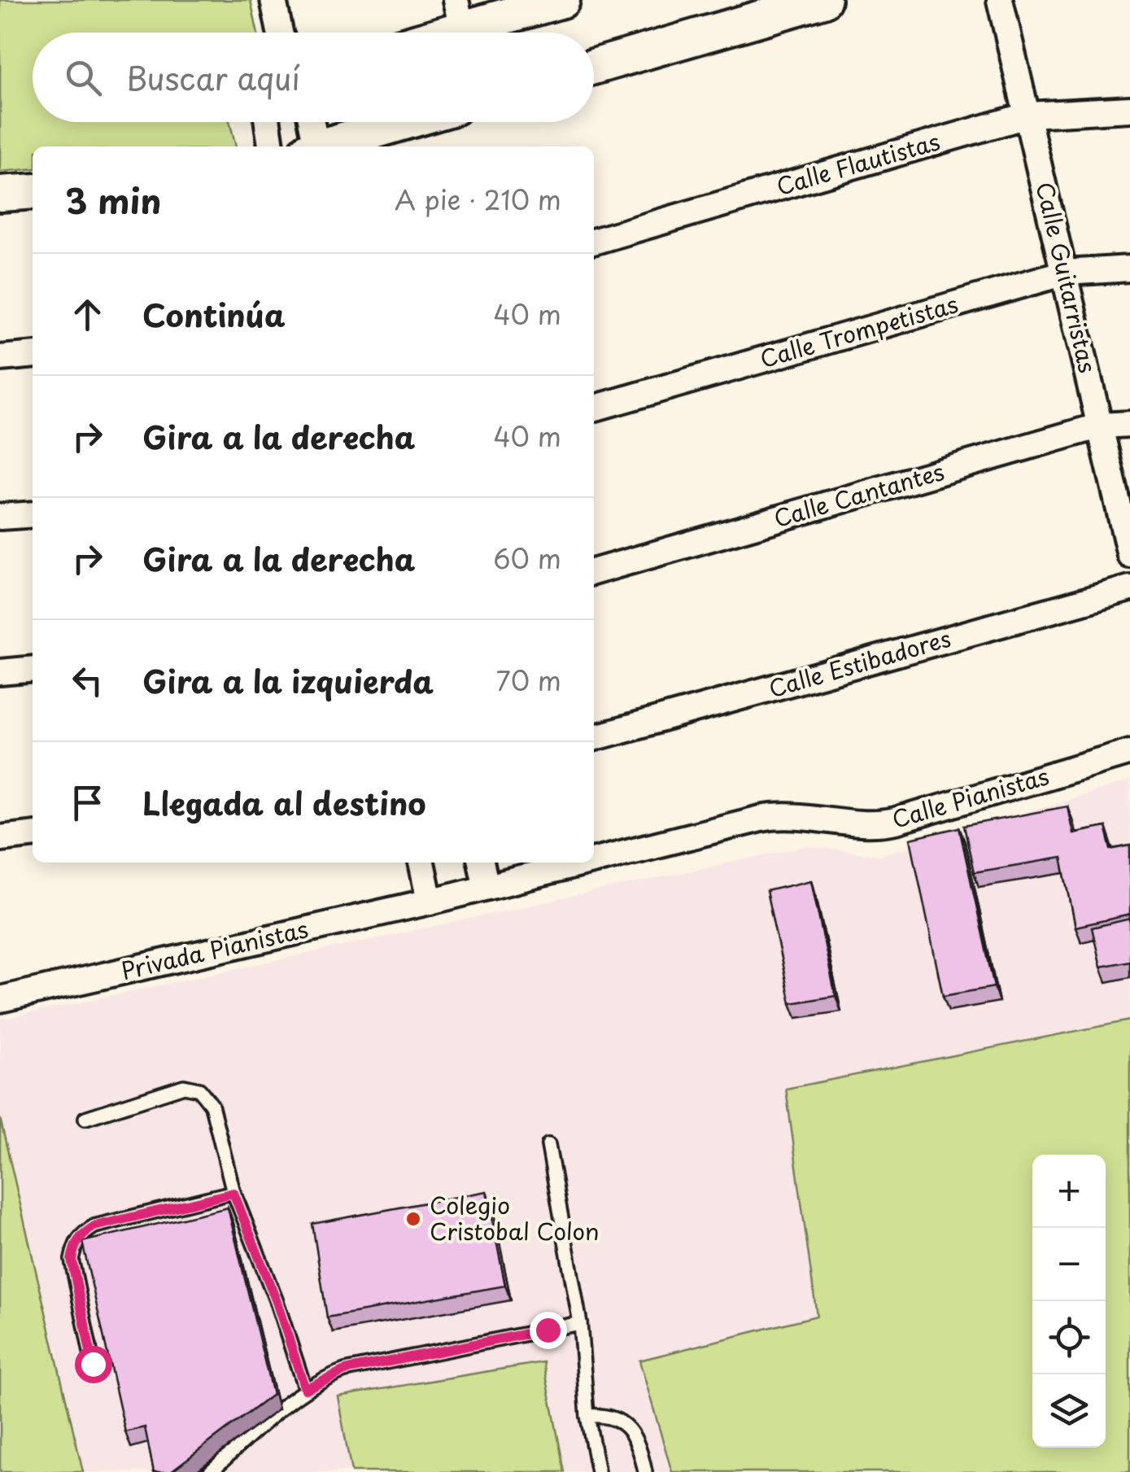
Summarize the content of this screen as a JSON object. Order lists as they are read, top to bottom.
{
  "streets": {
    "street": [
      "Calle Flautistas",
      "Calle Guitarristas",
      "Calle Trompetistas",
      "Calle Cantantes",
      "Calle Estibadores",
      "Calle Pianistas",
      "Privada Pianistas"
    ]
  },
  "crossings": [
    ["Calle Flautistas", "Calle Guitarristas"],
    ["Calle Guitarristas", "Calle Trompetistas"],
    ["Calle Guitarristas", "Calle Cantantes"],
    ["Calle Pianistas", "Privada Pianistas"]
  ],
  "places": ["Colegio Cristobal Colon"],
  "page": {
    "search": "Buscar aquí",
    "heading": ["3 min", "A pie · 210 m"],
    "list": [
      ["Continúa", "40 m"],
      ["Gira a la derecha", "40 m"],
      ["Gira a la derecha", "60 m"],
      ["Gira a la izquierda", "70 m"],
      "Llegada al destino"
    ],
    "map_buttons": ["+", "−"]
  }
}
